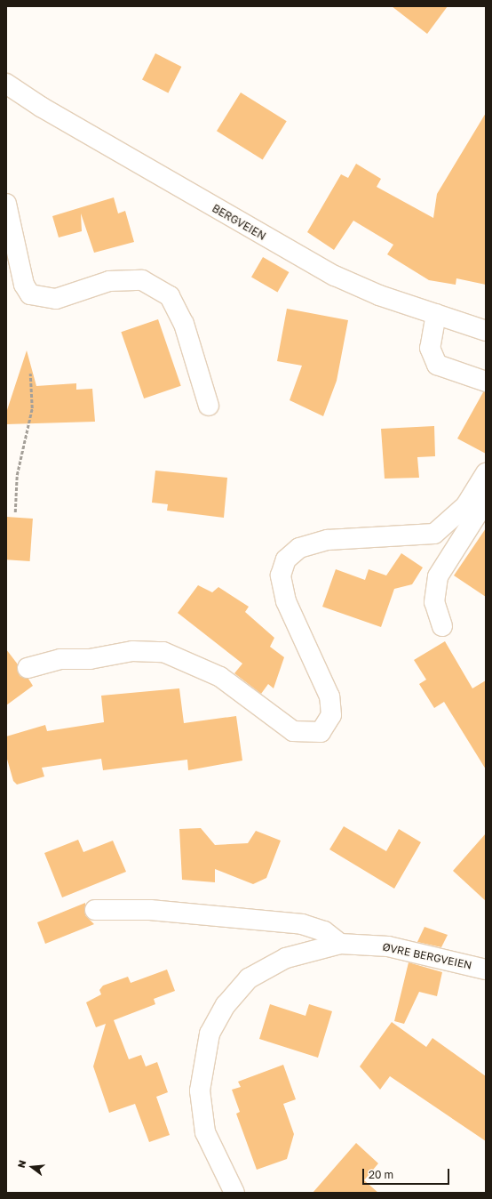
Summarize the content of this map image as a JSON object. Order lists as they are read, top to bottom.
{
  "streets": {
    "street": ["BERGVEIEN", "ØVRE BERGVEIEN"]
  },
  "scale_bar": "20 m",
  "north": "left"
}
